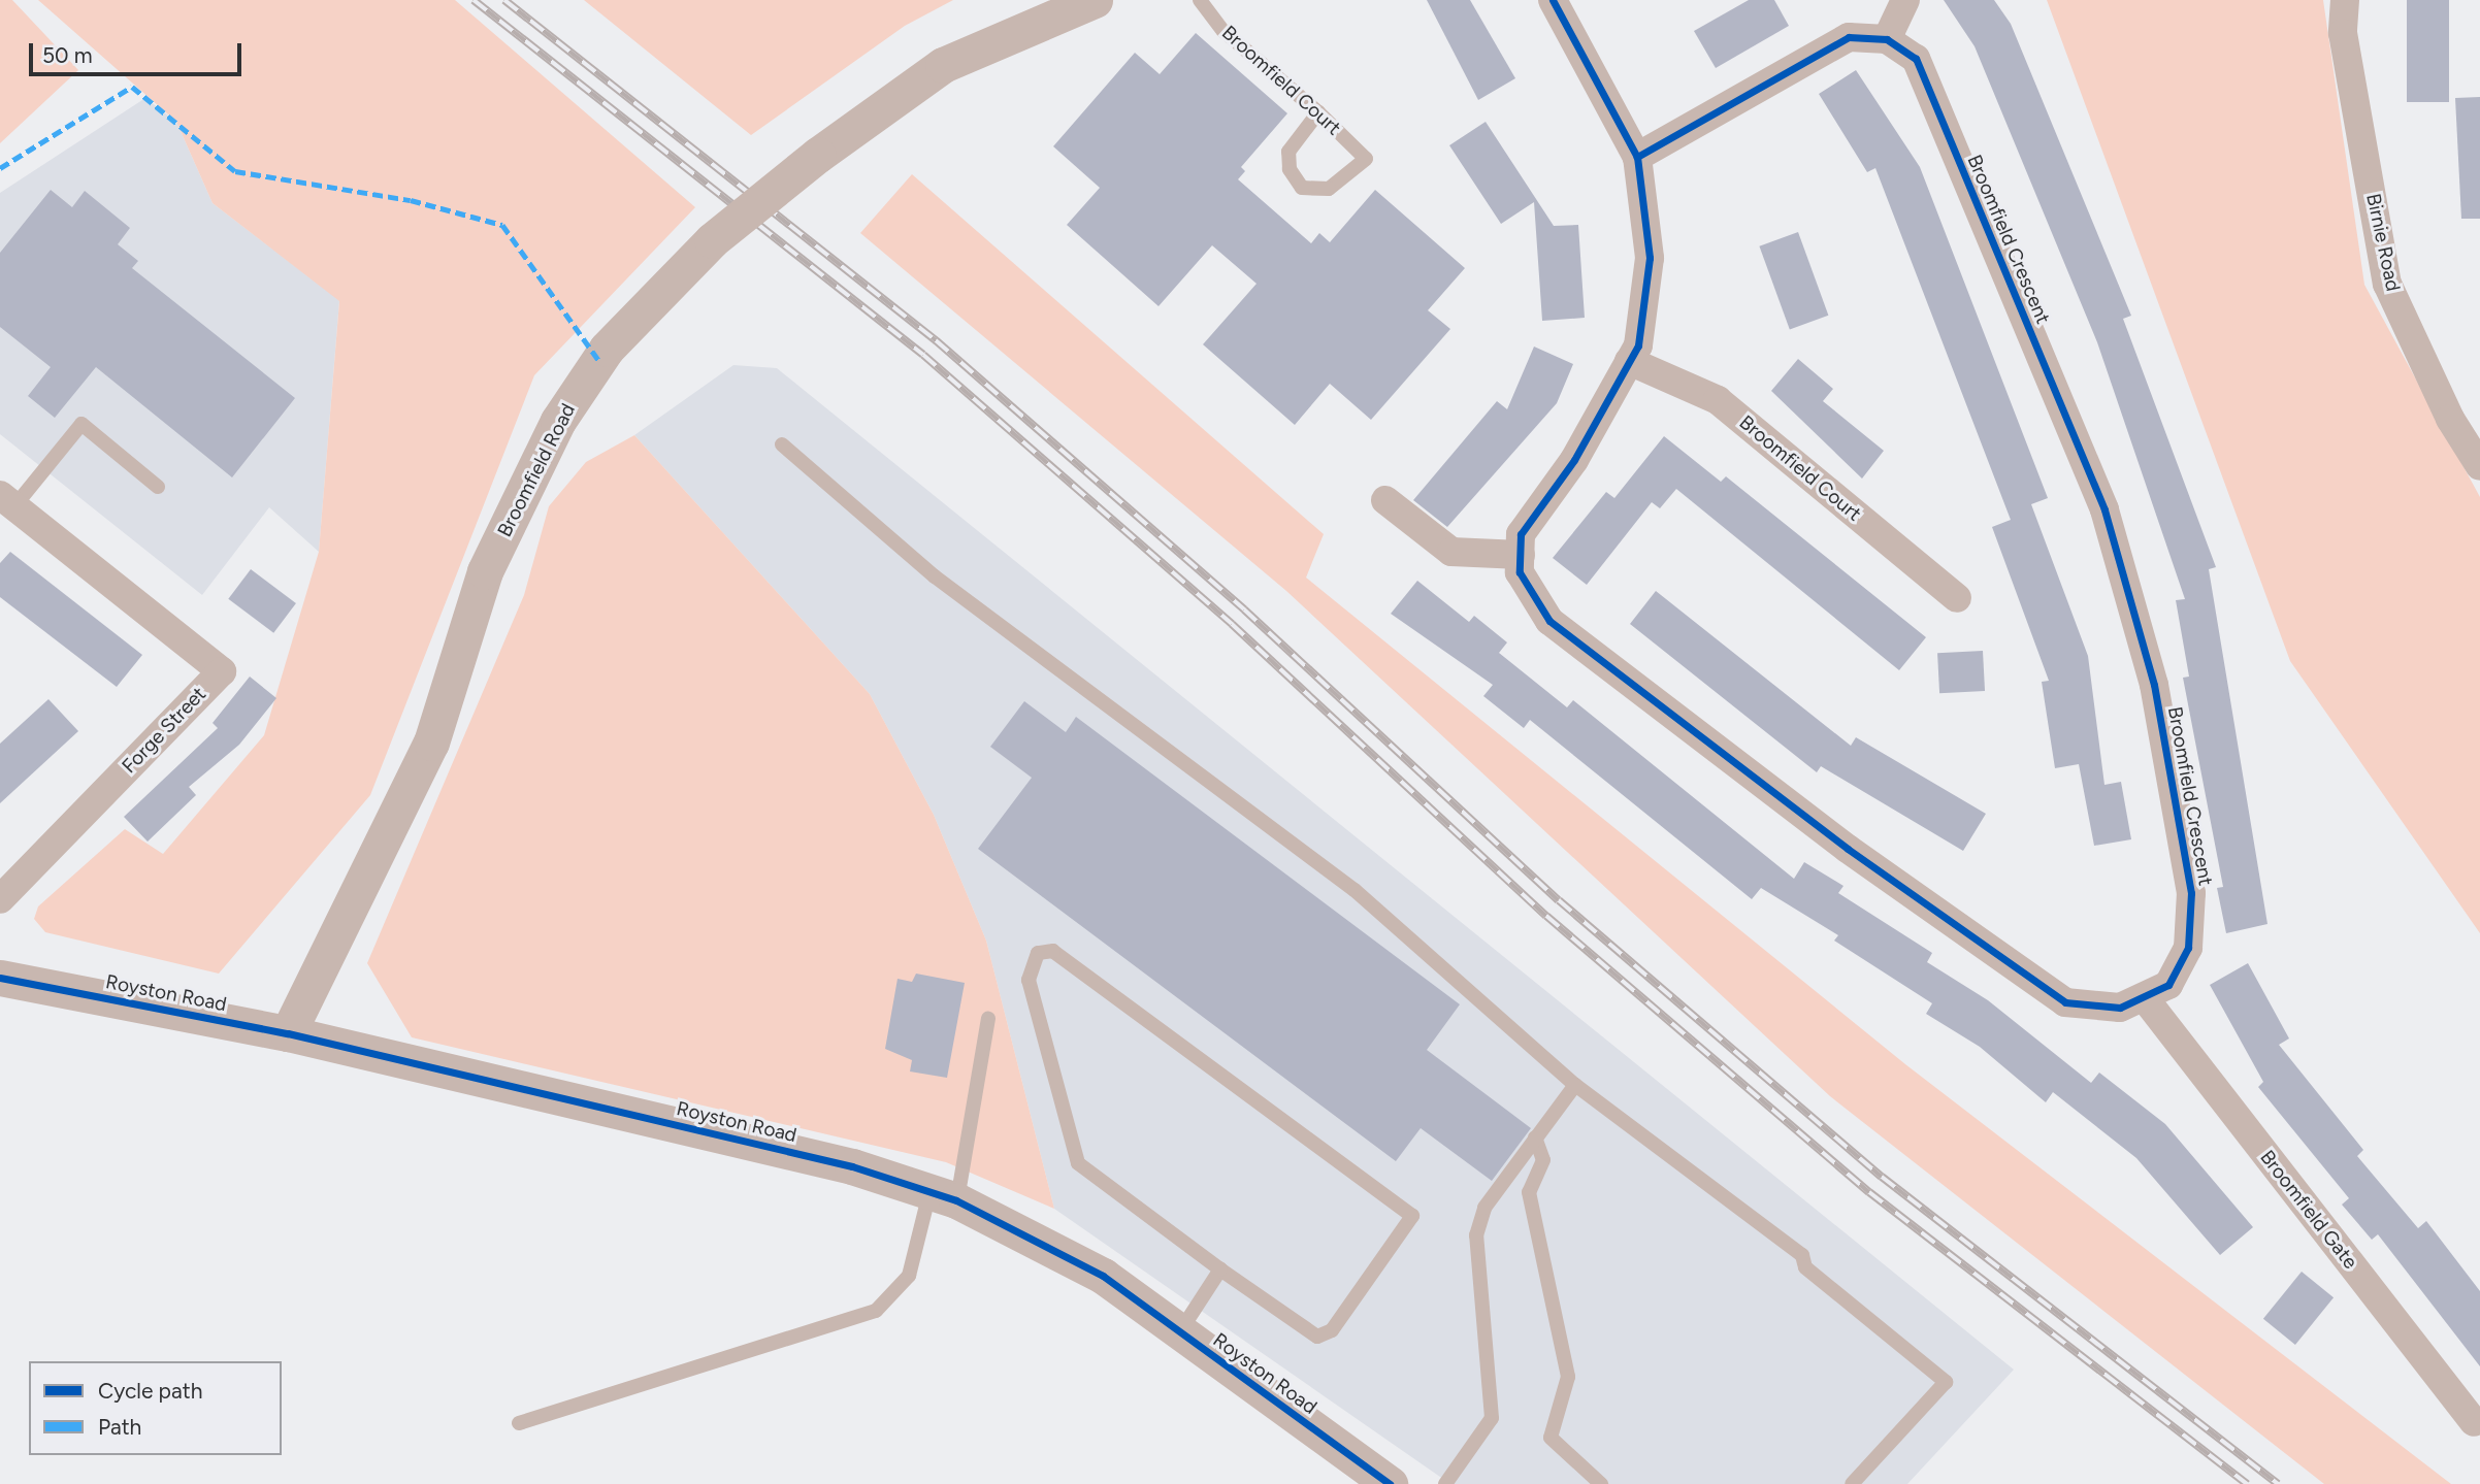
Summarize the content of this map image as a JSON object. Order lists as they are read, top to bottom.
{
  "streets": {
    "street": [
      "Broomfield Court",
      "Broomfield Crescent",
      "Birnie Road",
      "Broomfield Road",
      "Forge Street",
      "Royston Road",
      "Broomfield Gate"
    ]
  },
  "crossings": [
    ["Broomfield Crescent", "Broomfield Gate"],
    ["Broomfield Road", "Royston Road"]
  ],
  "legend": ["Cycle path", "Path"],
  "scale_bar": "50 m"
}
